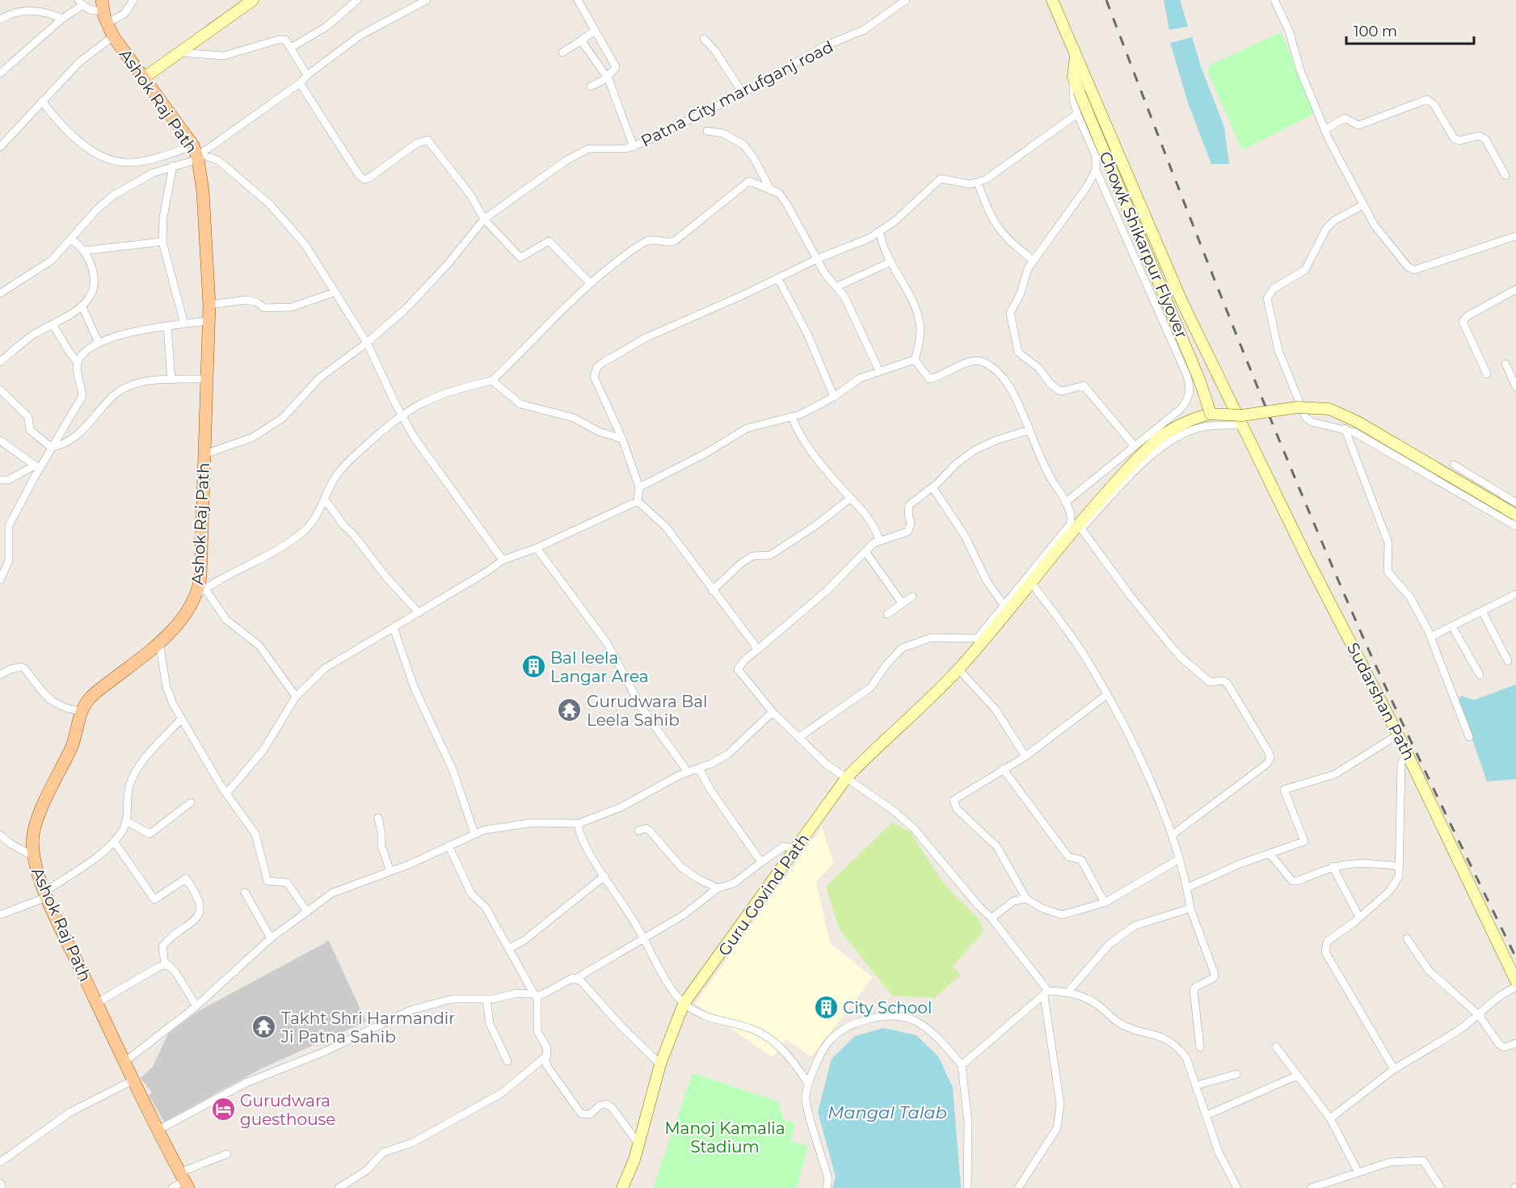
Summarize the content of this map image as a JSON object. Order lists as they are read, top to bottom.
{
  "streets": {
    "main road": [
      "Ashok Raj Path",
      "Chowk Shikarpur Flyover",
      "Sudarshan Path",
      "Guru Govind Path"
    ],
    "street": ["Patna City marufganj road"]
  },
  "crossings": [
    ["Patna City marufganj road", "Ashok Raj Path"]
  ],
  "water": ["Mangal Talab"],
  "parks": ["Manoj Kamalia Stadium"],
  "places": {
    "building": ["Bal leela Langar Area", "City School"],
    "temple": ["Gurudwara Bal Leela Sahib", "Takht Shri Harmandir Ji Patna Sahib"],
    "hotel": ["Gurudwara guesthouse"]
  },
  "scale_bar": "100 m"
}
